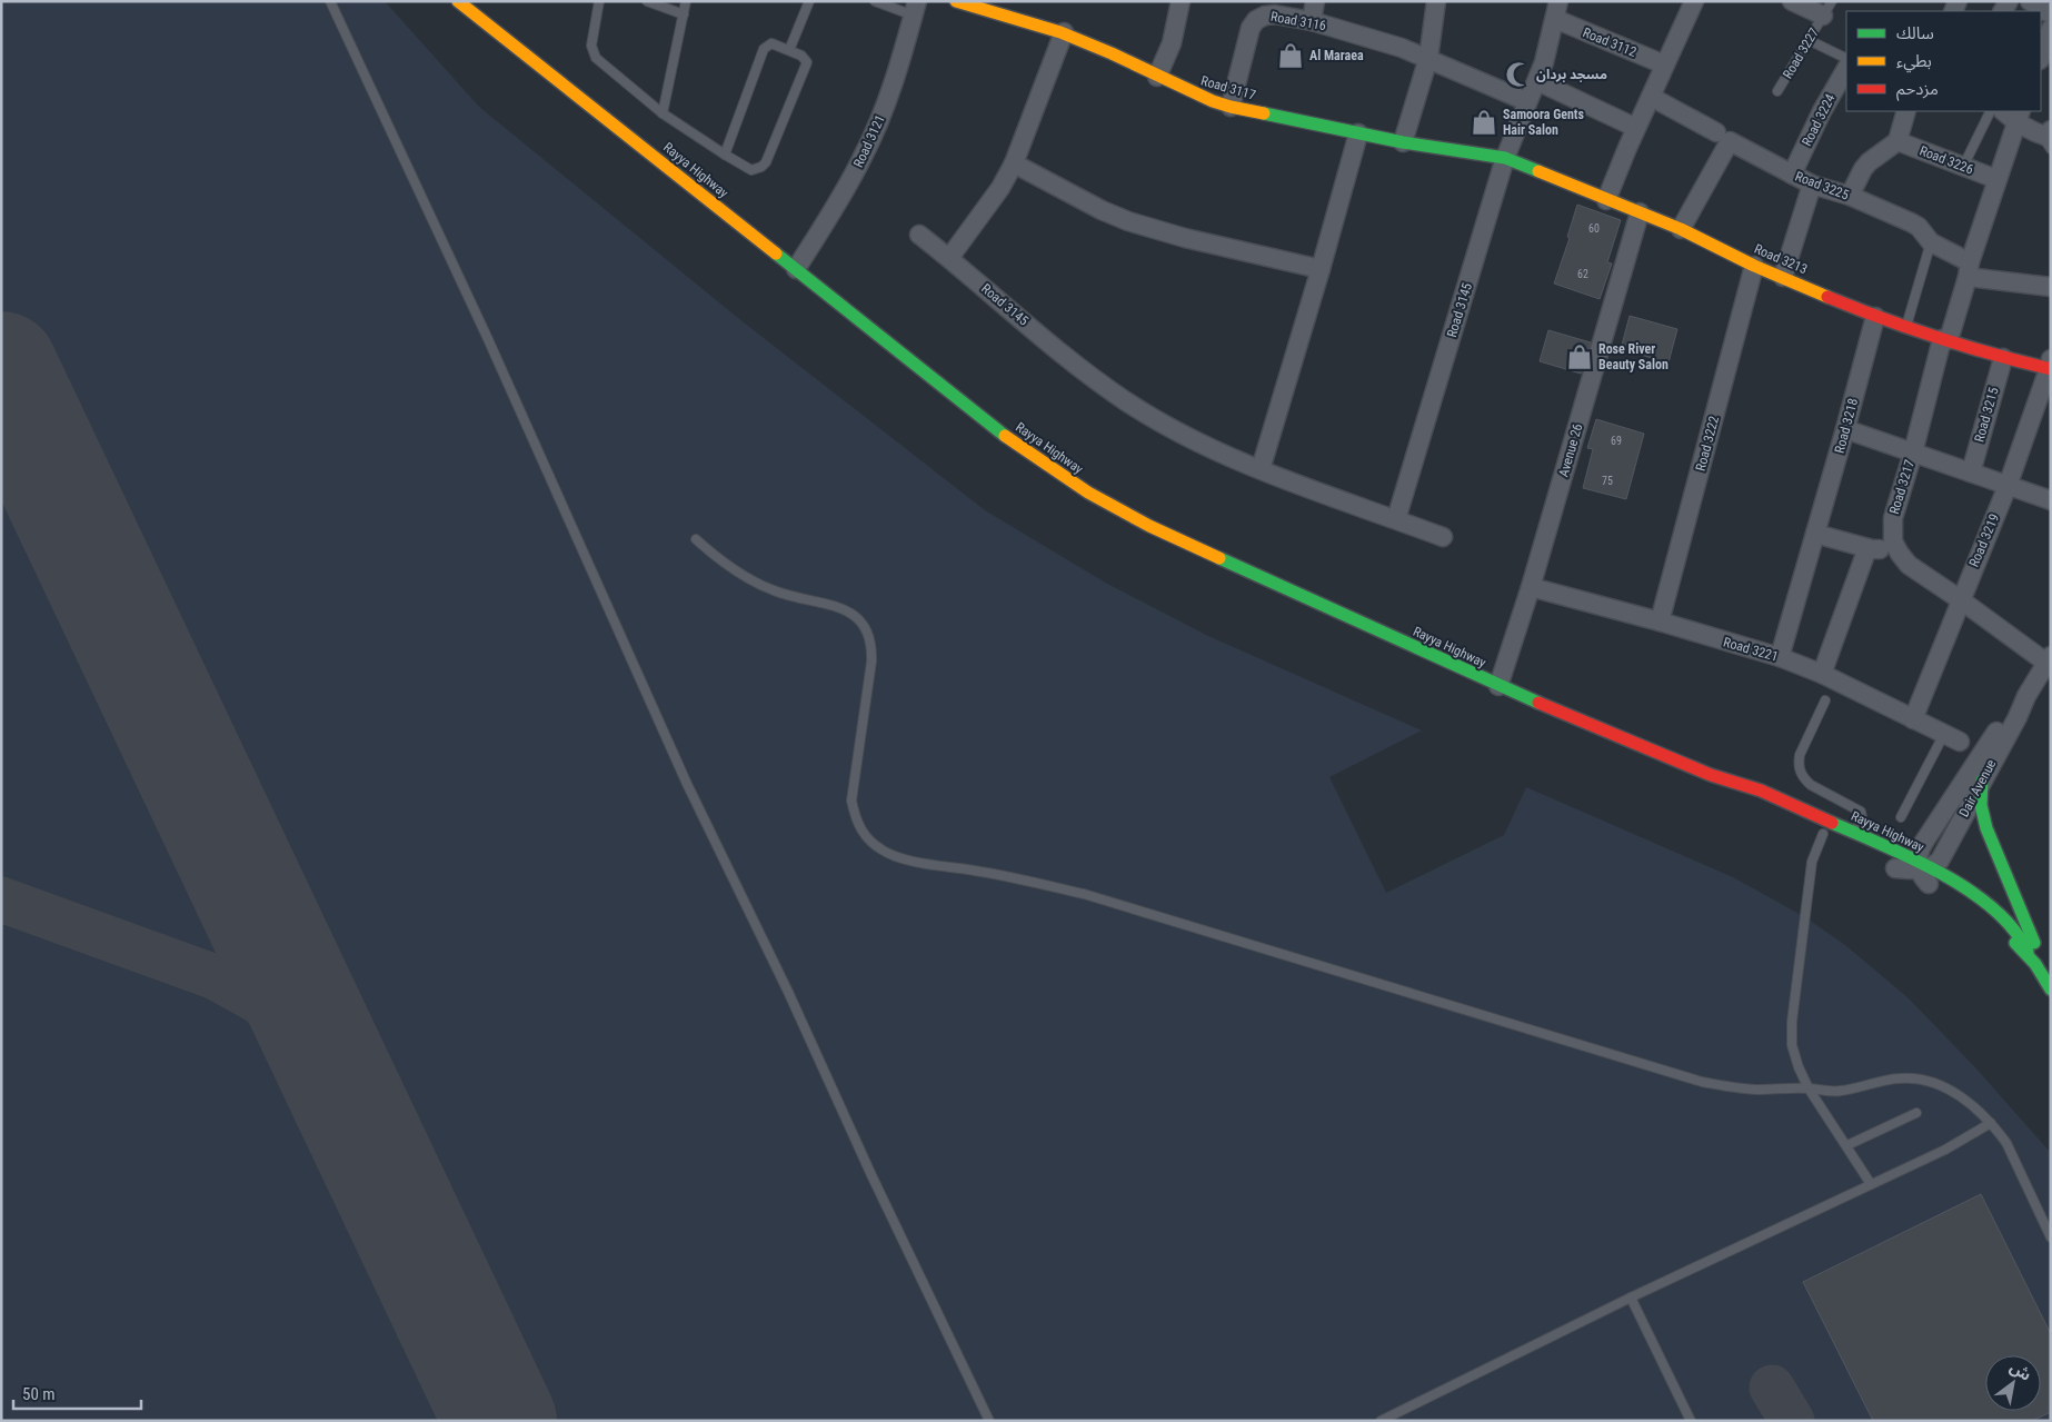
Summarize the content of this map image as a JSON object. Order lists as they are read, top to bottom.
{
  "streets": {
    "main road": ["Road 3117", "Rayya Highway", "Road 3213"],
    "street": [
      "Road 3116",
      "Road 3112",
      "Road 3227",
      "Road 3224",
      "Road 3121",
      "Road 3226",
      "Road 3225",
      "Road 3145",
      "Road 3215",
      "Road 3218",
      "Road 3222",
      "Avenue 26",
      "Road 3217",
      "Road 3219",
      "Road 3221",
      "Dair Avenue"
    ]
  },
  "crossings": [
    ["Road 3116", "Road 3117"],
    ["Road 3116", "Road 3145"],
    ["Road 3117", "Road 3213"],
    ["Road 3117", "Road 3145"],
    ["Road 3224", "Road 3225"],
    ["Road 3121", "Rayya Highway"],
    ["Road 3226", "Road 3217"],
    ["Rayya Highway", "Avenue 26"],
    ["Rayya Highway", "Dair Avenue"],
    ["Road 3225", "Road 3213"],
    ["Road 3225", "Road 3217"],
    ["Road 3213", "Road 3145"],
    ["Road 3213", "Road 3215"],
    ["Road 3213", "Road 3218"],
    ["Road 3213", "Road 3222"],
    ["Road 3213", "Avenue 26"],
    ["Road 3213", "Road 3217"],
    ["Road 3213", "Road 3219"],
    ["Road 3218", "Road 3221"],
    ["Road 3222", "Road 3221"],
    ["Avenue 26", "Road 3221"],
    ["Road 3219", "Road 3221"]
  ],
  "places": {
    "shop": ["Al Maraea", "Samoora Gents Hair Salon", "Rose River Beauty Salon"],
    "mosque": ["مسجد بردان"]
  },
  "house_numbers": [
    "60",
    "62",
    "69",
    "75"
  ],
  "legend": ["سالك", "بطيء", "مزدحم"],
  "scale_bar": "50 m",
  "north": "top right"
}
